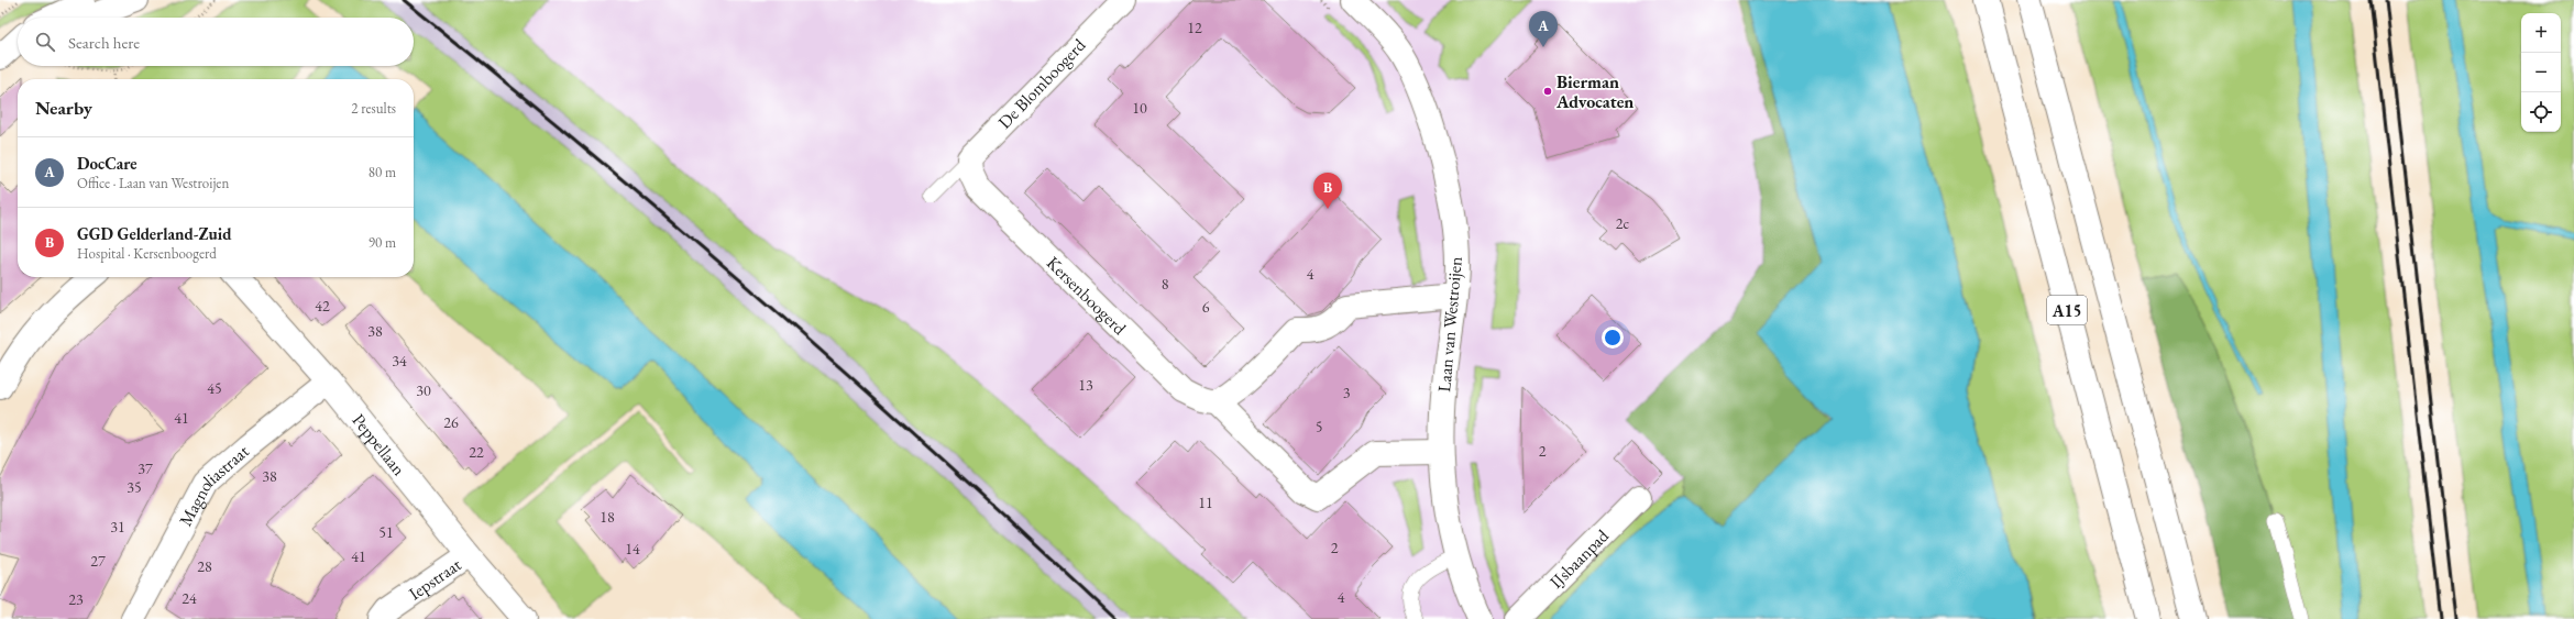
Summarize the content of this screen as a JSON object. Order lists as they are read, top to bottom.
{
  "streets": {
    "main road": [
      "De Blomboogerd",
      "Kersenboogerd",
      "A15",
      "Laan van Westroijen",
      "Peppellaan",
      "Magnoliastraat",
      "IJsbaanpad",
      "Iepstraat"
    ]
  },
  "crossings": [
    ["De Blomboogerd", "Kersenboogerd"],
    ["Kersenboogerd", "Laan van Westroijen"],
    ["Peppellaan", "Magnoliastraat"],
    ["Peppellaan", "Iepstraat"]
  ],
  "places": ["Bierman Advocaten"],
  "house_numbers": [
    "12",
    "10",
    "2c",
    "4",
    "8",
    "42",
    "6",
    "38",
    "34",
    "13",
    "45",
    "30",
    "3",
    "41",
    "26",
    "5",
    "2",
    "22",
    "37",
    "38",
    "35",
    "11",
    "18",
    "31",
    "51",
    "2",
    "14",
    "41",
    "27",
    "28",
    "4",
    "24",
    "23"
  ],
  "page": {
    "pins": ["A", "B"],
    "map_buttons": ["+", "−"],
    "search": "Search here",
    "heading": ["Nearby", "2 results"],
    "list": [
      {
        "mark": "A",
        "name": "DocCare",
        "note": "Office · Laan van Westroijen",
        "value": "80 m"
      },
      {
        "mark": "B",
        "name": "GGD Gelderland-Zuid",
        "note": "Hospital · Kersenboogerd",
        "value": "90 m"
      }
    ]
  }
}
